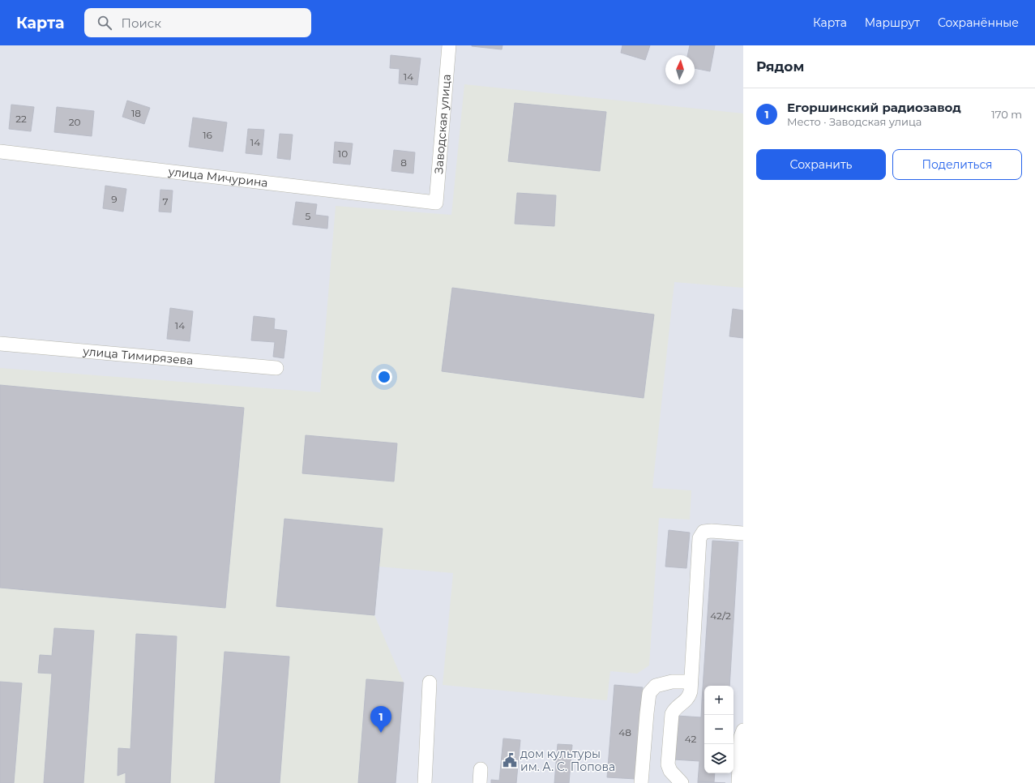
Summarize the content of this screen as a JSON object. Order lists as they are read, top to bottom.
{
  "streets": {
    "street": ["Заводская улица", "улица Мичурина", "улица Тимирязева"]
  },
  "crossings": [
    ["Заводская улица", "улица Мичурина"]
  ],
  "places": {
    "public building": ["дом культуры им. А. С. Попова"]
  },
  "house_numbers": [
    "14",
    "18",
    "22",
    "20",
    "16",
    "14",
    "10",
    "8",
    "9",
    "7",
    "5",
    "14",
    "42/2",
    "48",
    "42"
  ],
  "north": "top",
  "page": {
    "header": "Карта",
    "search": "Поиск",
    "nav": ["Карта", "Маршрут", "Сохранённые"],
    "heading": "Рядом",
    "list": [
      {
        "mark": "1",
        "name": "Егоршинский радиозавод",
        "note": "Место · Заводская улица",
        "value": "170 m"
      }
    ],
    "buttons": ["Сохранить", "Поделиться"],
    "map_buttons": ["+", "−"],
    "pins": "1"
  }
}
